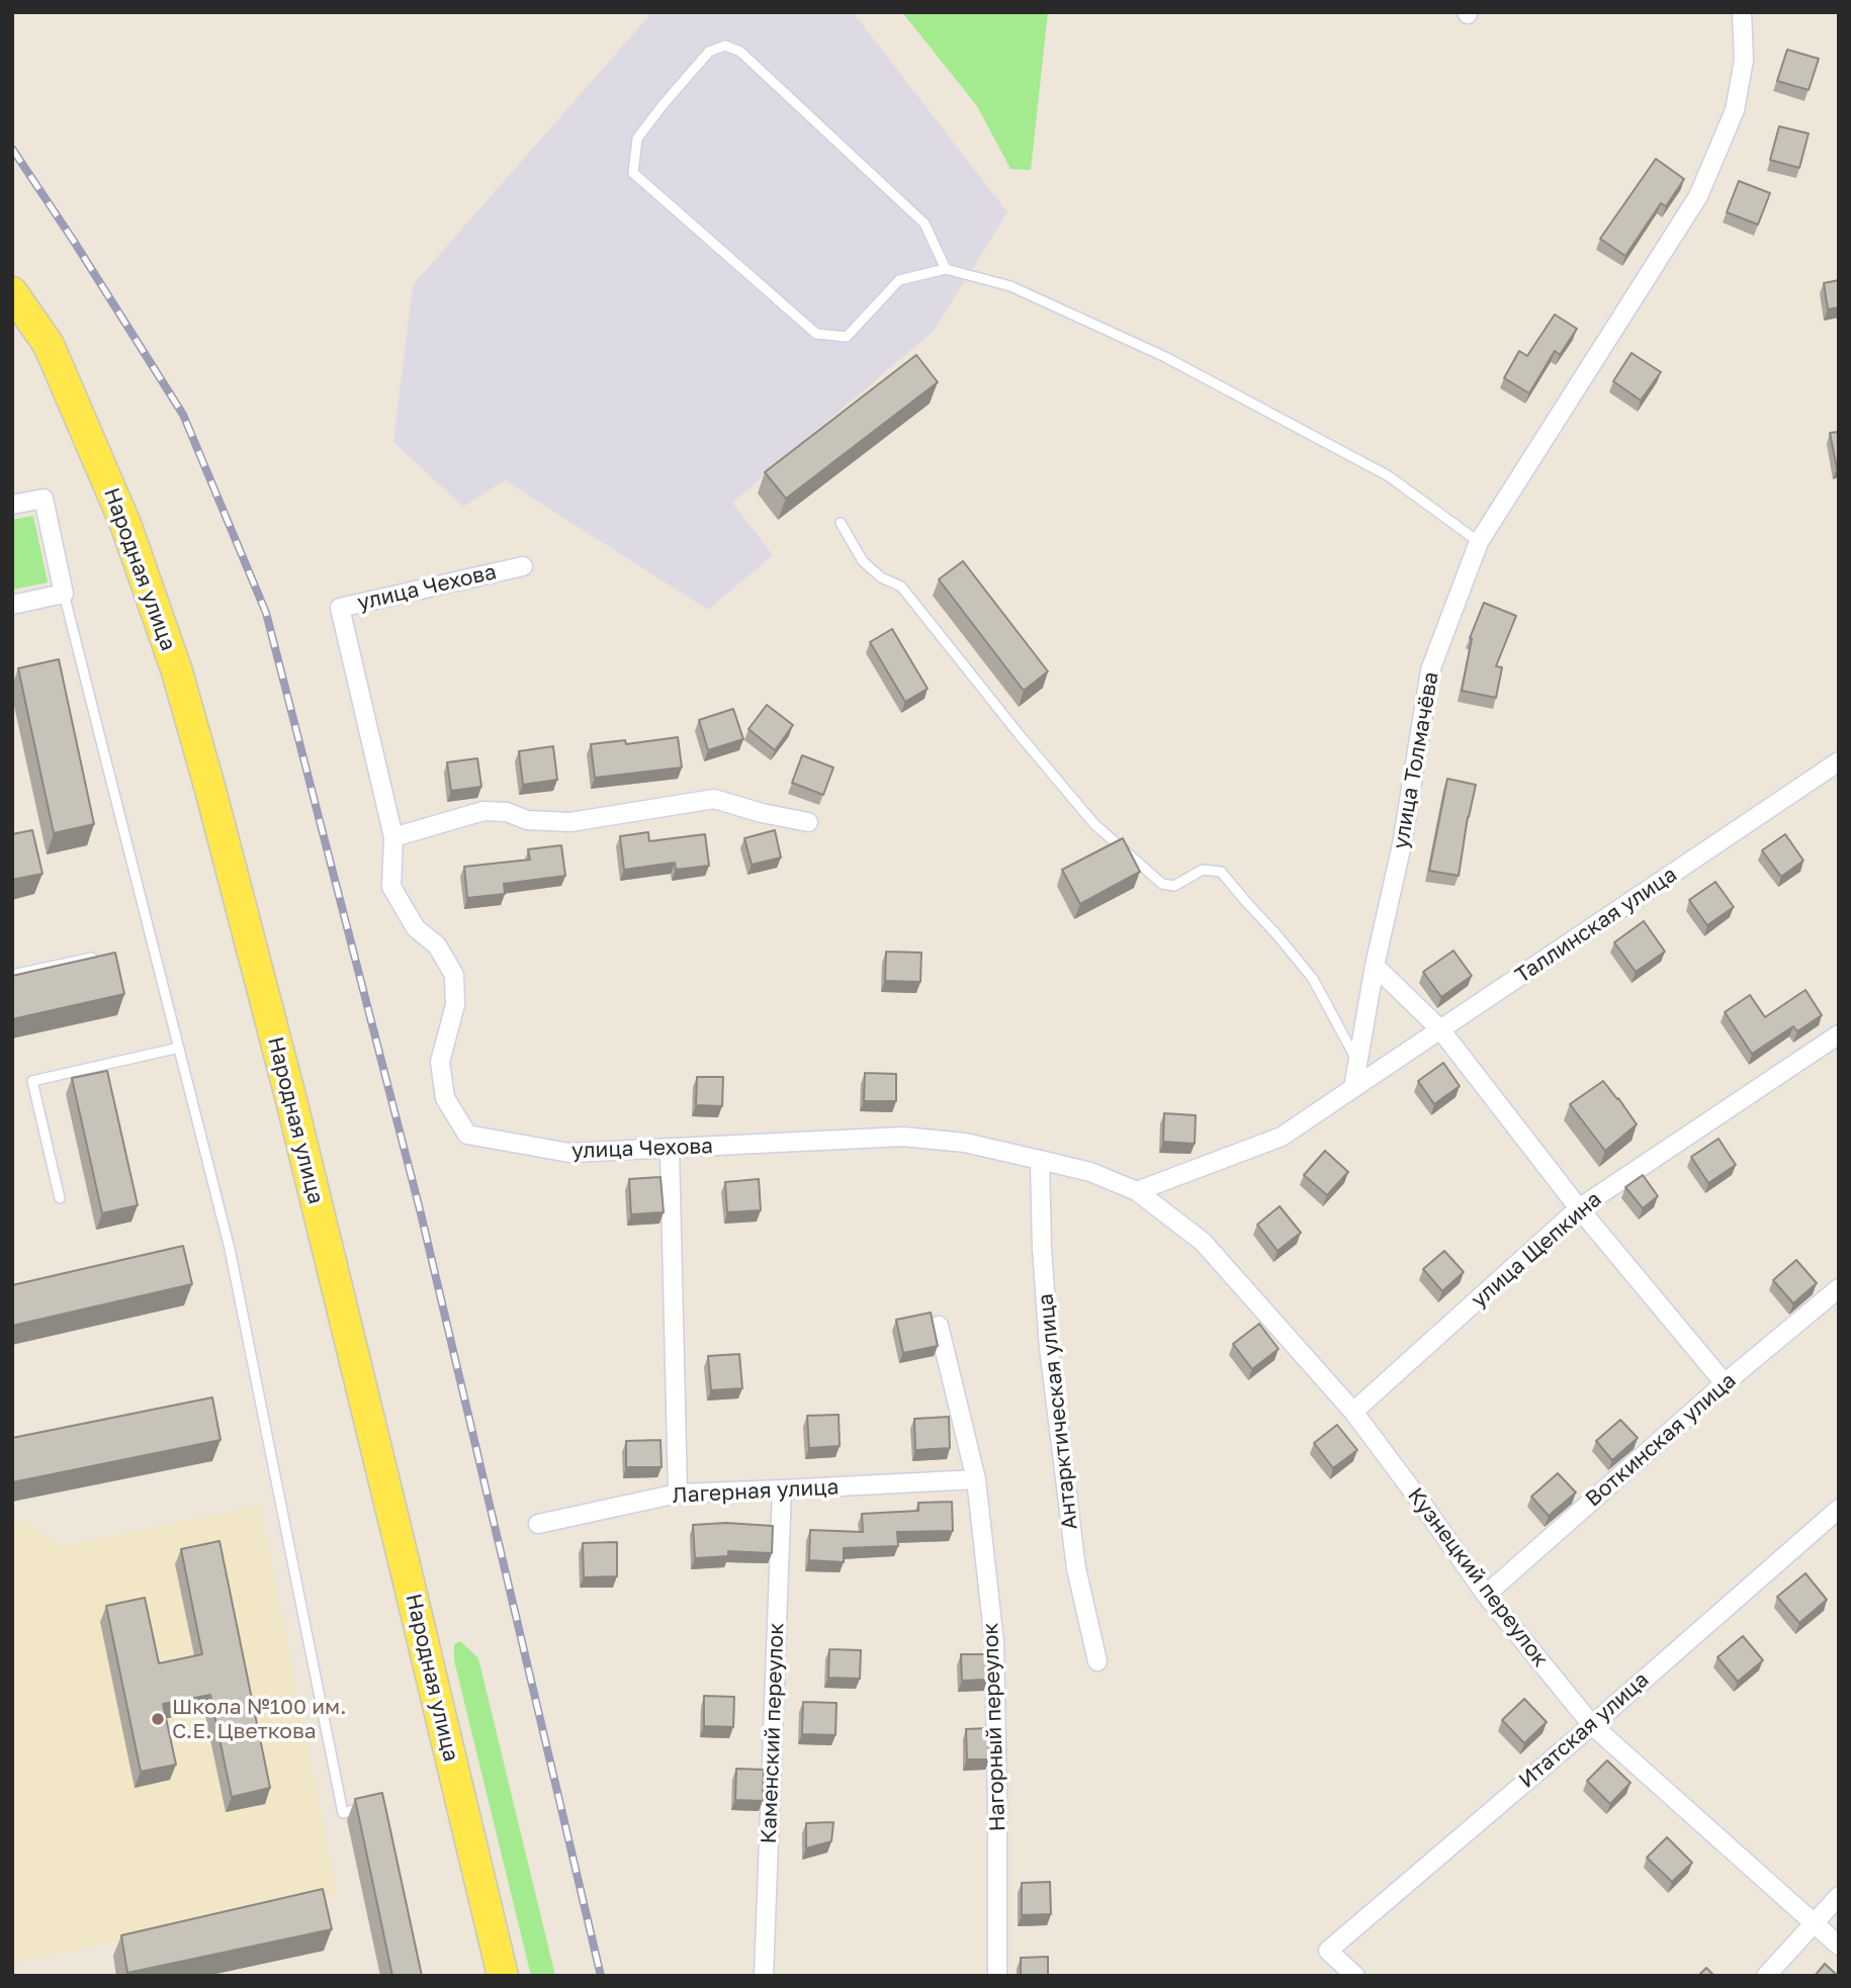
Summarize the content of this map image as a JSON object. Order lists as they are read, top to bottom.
{
  "streets": {
    "main road": ["Народная улица"],
    "street": [
      "улица Чехова",
      "улица Толмачёва",
      "Таллинская улица",
      "улица Щепкина",
      "Антарктическая улица",
      "Воткинская улица",
      "Лагерная улица",
      "Кузнецкий переулок",
      "Нагорный переулок",
      "Итатская улица",
      "Каменский переулок"
    ]
  },
  "crossings": [
    ["улица Чехова", "Антарктическая улица"],
    ["улица Чехова", "Кузнецкий переулок"],
    ["улица Толмачёва", "Таллинская улица"],
    ["улица Щепкина", "Кузнецкий переулок"],
    ["Воткинская улица", "Кузнецкий переулок"],
    ["Лагерная улица", "Нагорный переулок"],
    ["Лагерная улица", "Каменский переулок"],
    ["Кузнецкий переулок", "Итатская улица"]
  ],
  "places": ["Школа №100 им. С.Е. Цветкова"]
}
